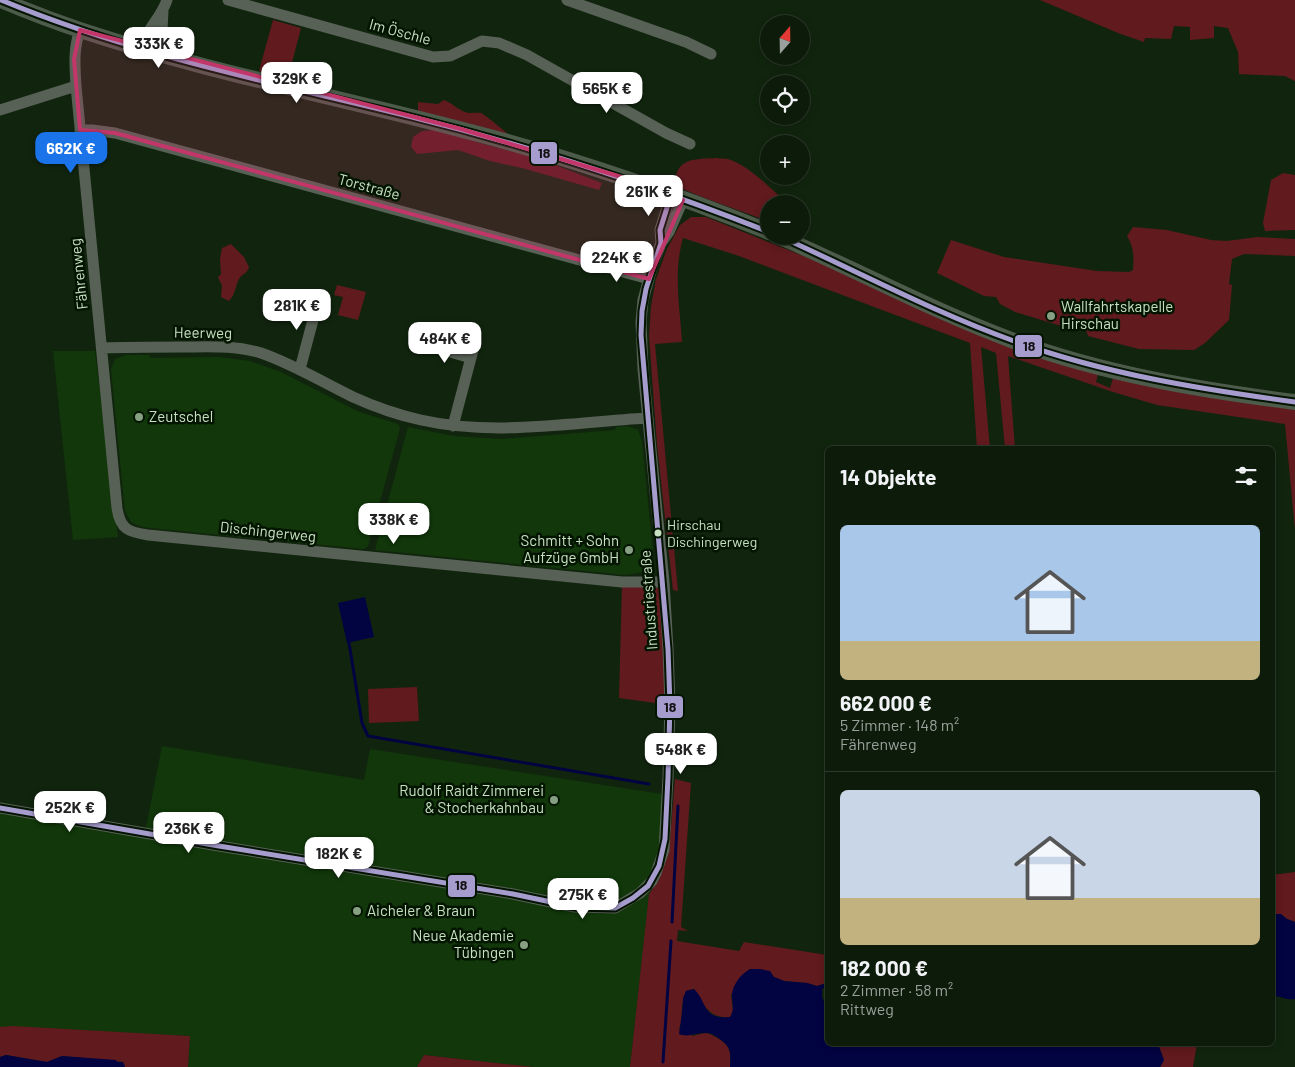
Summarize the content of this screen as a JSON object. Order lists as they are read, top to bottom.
{
  "streets": {
    "street": [
      "Im Öschle",
      "Torstraße",
      "Fährenweg",
      "Heerweg",
      "Dischingerweg",
      "Industriestraße"
    ]
  },
  "crossings": [
    ["Torstraße", "Fährenweg"],
    ["Torstraße", "Industriestraße"],
    ["Fährenweg", "Heerweg"],
    ["Fährenweg", "Dischingerweg"],
    ["Heerweg", "Industriestraße"],
    ["Dischingerweg", "Industriestraße"]
  ],
  "places": [
    "Wallfahrtskapelle Hirschau",
    "Zeutschel",
    "Hirschau Dischingerweg",
    "Schmitt + Sohn Aufzüge GmbH",
    "Rudolf Raidt Zimmerei & Stocherkahnbau",
    "Aicheler & Braun",
    "Neue Akademie Tübingen"
  ],
  "lines": ["transit line 18"],
  "north": "top",
  "page": {
    "map_buttons": ["+", "−"],
    "price": [
      "333K €",
      "329K €",
      "565K €",
      "662K €",
      "261K €",
      "224K €",
      "281K €",
      "484K €",
      "338K €",
      "548K €",
      "252K €",
      "236K €",
      "182K €",
      "275K €"
    ],
    "heading": "14 Objekte",
    "list": [
      {
        "name": "662 000 €",
        "note": "5 Zimmer · 148 m² · Fährenweg"
      },
      {
        "name": "182 000 €",
        "note": "2 Zimmer · 58 m² · Rittweg"
      }
    ]
  }
}
